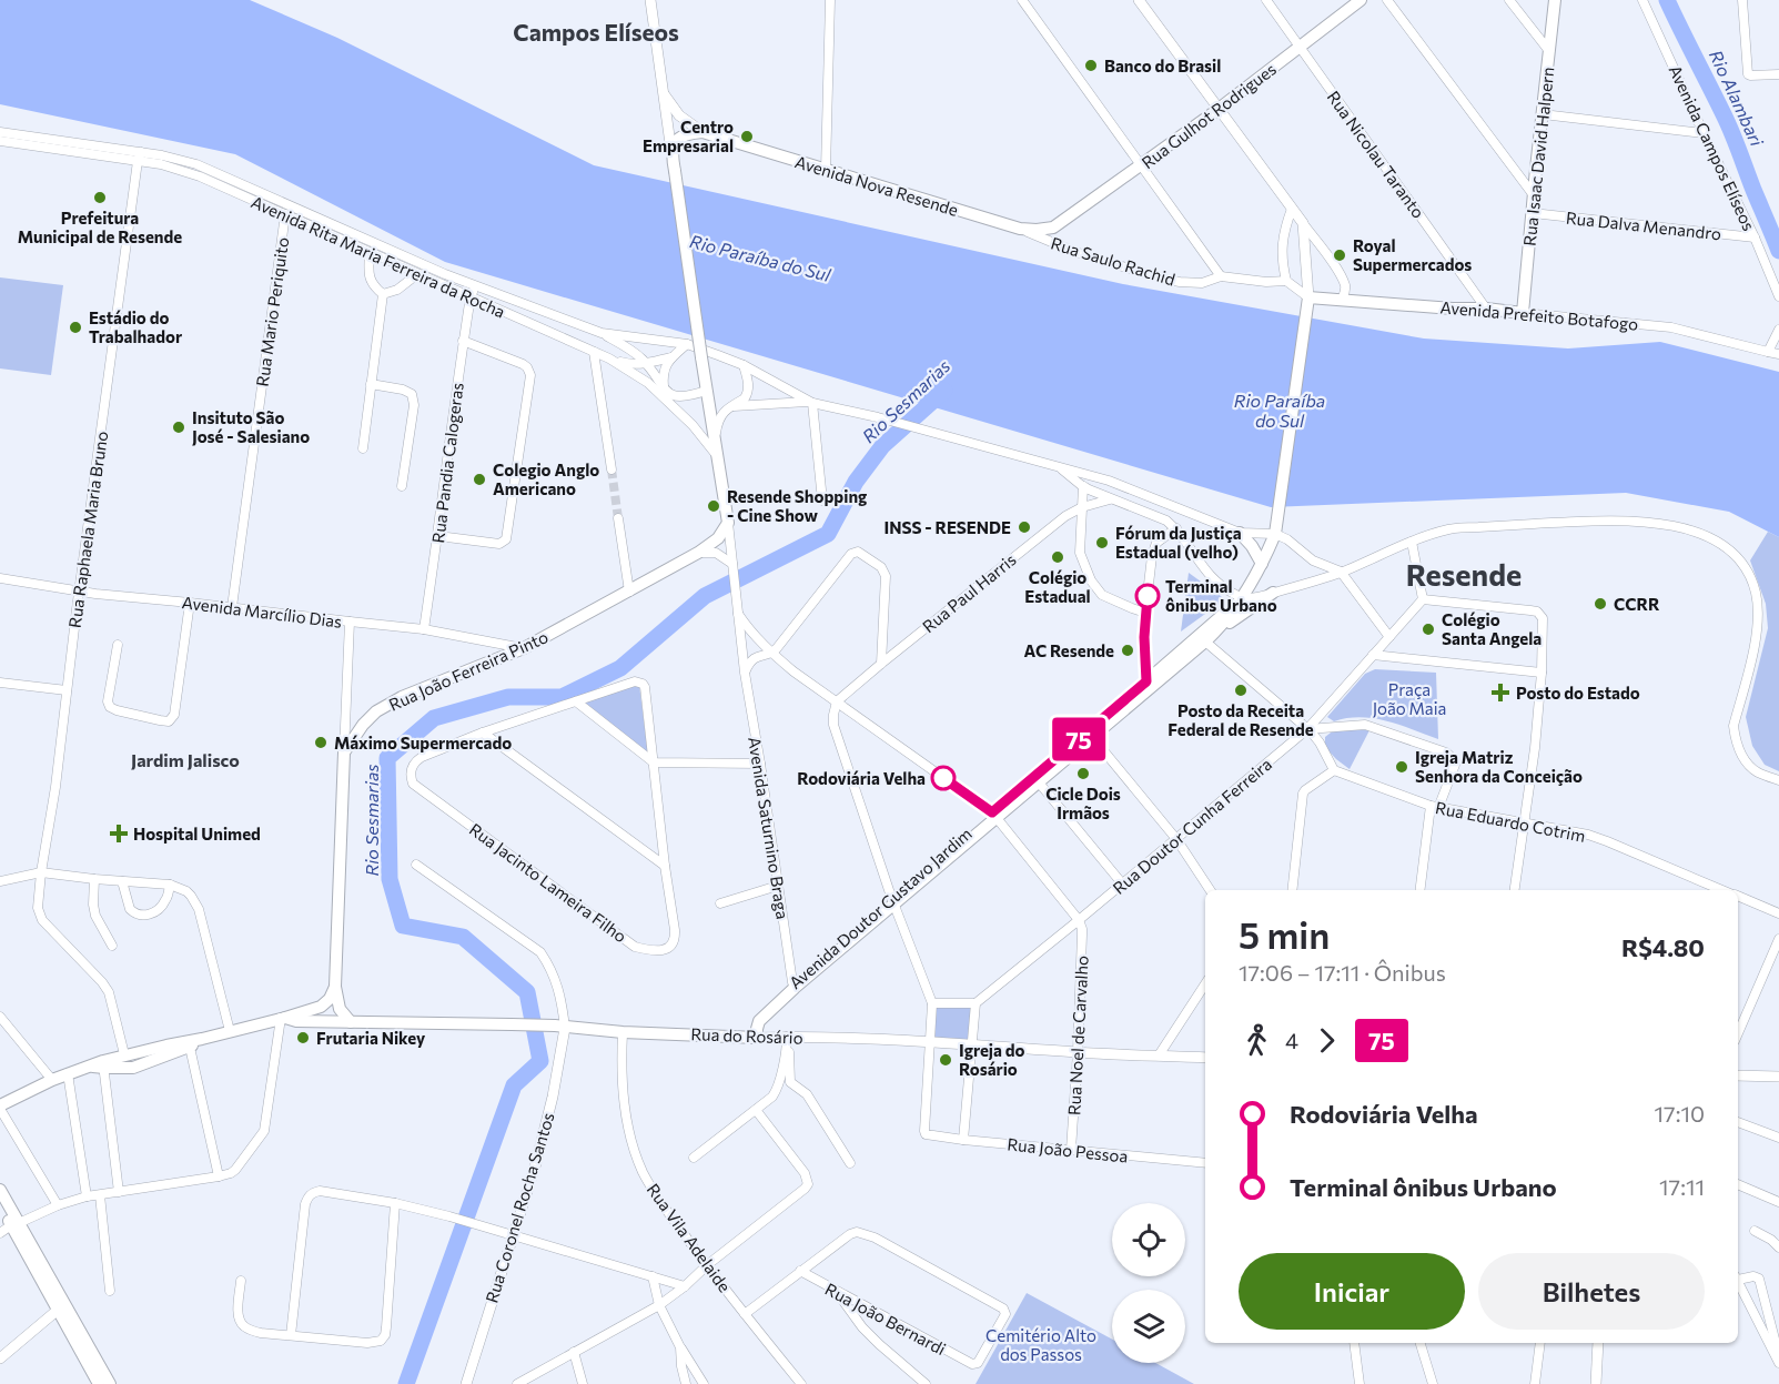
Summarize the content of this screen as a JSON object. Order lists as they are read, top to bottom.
{
  "streets": {
    "main road": [
      "Rua Gulhot Rodrigues",
      "Rua Isaac David Halpern",
      "Avenida Nova Resende",
      "Avenida Prefeito Botafogo",
      "Rua João Ferreira Pinto",
      "Avenida Doutor Gustavo Jardim",
      "Rua do Rosário"
    ],
    "street": [
      "Avenida Campos Elíseos",
      "Rua Nicolau Taranto",
      "Rua Dalva Menandro",
      "Avenida Rita Maria Ferreira da Rocha",
      "Rua Saulo Rachid",
      "Rua Mario Periquito",
      "Rua Pandia Calogeras",
      "Rua Raphaela Maria Bruno",
      "Rua Paul Harris",
      "Avenida Marcílio Dias",
      "Rua Eduardo Cotrim",
      "Rua Doutor Cunha Ferreira",
      "Avenida Saturnino Braga",
      "Rua Jacinto Lameira Filho",
      "Rua Noel de Carvalho",
      "Rua João Pessoa",
      "Rua Coronel Rocha Santos",
      "Rua Vila Adelaide",
      "Rua João Bernardi"
    ]
  },
  "crossings": [
    ["Rua Gulhot Rodrigues", "Rua Nicolau Taranto"],
    ["Rua Gulhot Rodrigues", "Avenida Nova Resende"],
    ["Avenida Campos Elíseos", "Rua Dalva Menandro"],
    ["Rua Nicolau Taranto", "Avenida Prefeito Botafogo"],
    ["Rua Isaac David Halpern", "Rua Dalva Menandro"],
    ["Rua Isaac David Halpern", "Avenida Prefeito Botafogo"],
    ["Avenida Nova Resende", "Rua Saulo Rachid"],
    ["Avenida Rita Maria Ferreira da Rocha", "Rua Mario Periquito"],
    ["Avenida Rita Maria Ferreira da Rocha", "Rua Pandia Calogeras"],
    ["Avenida Rita Maria Ferreira da Rocha", "Rua Raphaela Maria Bruno"],
    ["Rua Mario Periquito", "Avenida Marcílio Dias"],
    ["Avenida Prefeito Botafogo", "Avenida Doutor Gustavo Jardim"],
    ["Rua Pandia Calogeras", "Avenida Marcílio Dias"],
    ["Rua Raphaela Maria Bruno", "Avenida Marcílio Dias"],
    ["Avenida Marcílio Dias", "Rua João Ferreira Pinto"],
    ["Rua João Ferreira Pinto", "Avenida Saturnino Braga"],
    ["Rua Doutor Cunha Ferreira", "Rua Noel de Carvalho"],
    ["Avenida Saturnino Braga", "Avenida Doutor Gustavo Jardim"],
    ["Avenida Doutor Gustavo Jardim", "Rua do Rosário"],
    ["Rua do Rosário", "Rua Noel de Carvalho"],
    ["Rua do Rosário", "Rua João Pessoa"],
    ["Rua do Rosário", "Rua Coronel Rocha Santos"],
    ["Rua do Rosário", "Rua Vila Adelaide"],
    ["Rua Noel de Carvalho", "Rua João Pessoa"]
  ],
  "districts": ["Campos Elíseos", "Resende", "Jardim Jalisco"],
  "water": ["Rio Alambari", "Rio Paraíba do Sul", "Rio Sesmarias"],
  "parks": ["Praça João Maia", "Cemitério Alto dos Passos"],
  "places": {
    "other": [
      "Banco do Brasil",
      "Centro Empresarial",
      "Prefeitura Municipal de Resende",
      "Royal Supermercados",
      "Estádio do Trabalhador",
      "Insituto São José - Salesiano",
      "Colegio Anglo Americano",
      "Resende Shopping - Cine Show",
      "INSS - RESENDE",
      "Fórum da Justiça Estadual (velho)",
      "Colégio Estadual",
      "Terminal ônibus Urbano",
      "CCRR",
      "Colégio Santa Angela",
      "AC Resende",
      "Posto da Receita Federal de Resende",
      "Máximo Supermercado",
      "Igreja Matriz Senhora da Conceição",
      "Cicle Dois Irmãos",
      "Rodoviária Velha",
      "Frutaria Nikey",
      "Igreja do Rosário"
    ],
    "health": ["Posto do Estado", "Hospital Unimed"]
  },
  "lines": ["bus line 75"],
  "page": {
    "on_map": "75",
    "heading": ["5 min", "17:06 – 17:11 · Ônibus", "R$4.80"],
    "legs": ["4", "75"],
    "list": [
      {
        "name": "Rodoviária Velha",
        "value": "17:10"
      },
      {
        "name": "Terminal ônibus Urbano",
        "value": "17:11"
      }
    ],
    "buttons": ["Iniciar", "Bilhetes"]
  }
}
